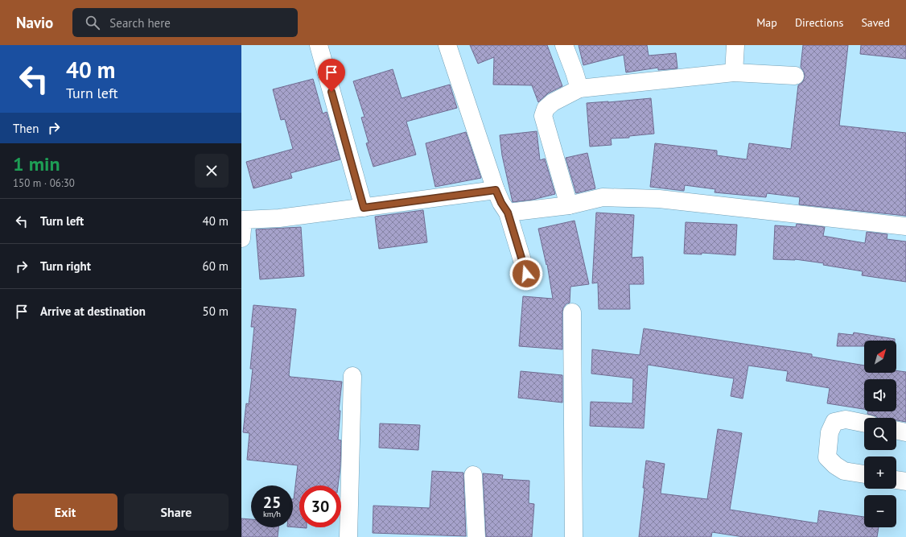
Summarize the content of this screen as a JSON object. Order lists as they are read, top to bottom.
{
  "north": "top right",
  "page": {
    "header": "Navio",
    "search": "Search here",
    "nav": ["Map", "Directions", "Saved"],
    "turn": ["40 m", "Turn left"],
    "then": "Then",
    "heading": ["1 min", "150 m · 06:30"],
    "list": [
      {
        "name": "Turn left",
        "value": "40 m"
      },
      {
        "name": "Turn right",
        "value": "60 m"
      },
      {
        "name": "Arrive at destination",
        "value": "50 m"
      }
    ],
    "map_buttons": ["+", "−"],
    "speed": "25 km/h",
    "limit": "30",
    "buttons": ["Exit", "Share"]
  }
}
